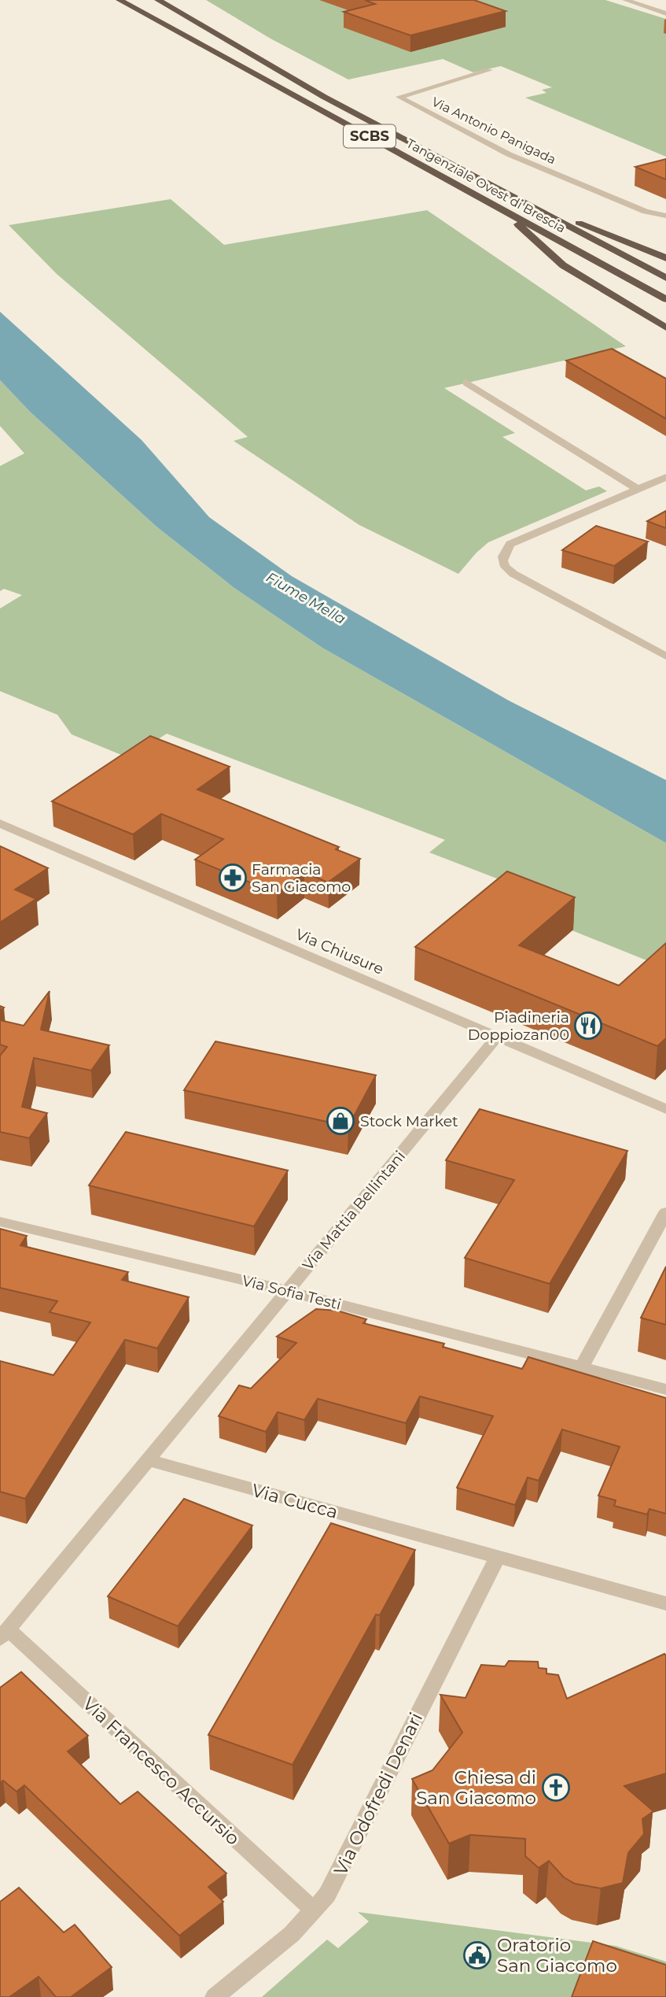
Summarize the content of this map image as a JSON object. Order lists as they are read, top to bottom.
{
  "streets": {
    "highway": ["SCBS", "Tangenziale Ovest di Brescia"],
    "street": [
      "Via Antonio Panigada",
      "Via Chiusure",
      "Via Mattia Bellintani",
      "Via Sofia Testi",
      "Via Cucca",
      "Via Francesco Accursio",
      "Via Odofredi Denari"
    ]
  },
  "crossings": [
    ["Via Chiusure", "Via Mattia Bellintani"],
    ["Via Mattia Bellintani", "Via Sofia Testi"],
    ["Via Mattia Bellintani", "Via Cucca"],
    ["Via Cucca", "Via Odofredi Denari"],
    ["Via Francesco Accursio", "Via Odofredi Denari"]
  ],
  "water": ["Fiume Mella"],
  "places": {
    "pharmacy": ["Farmacia San Giacomo"],
    "restaurant": ["Piadineria Doppiozan00"],
    "shop": ["Stock Market"],
    "church": ["Chiesa di San Giacomo"],
    "public building": ["Oratorio San Giacomo"]
  }
}
